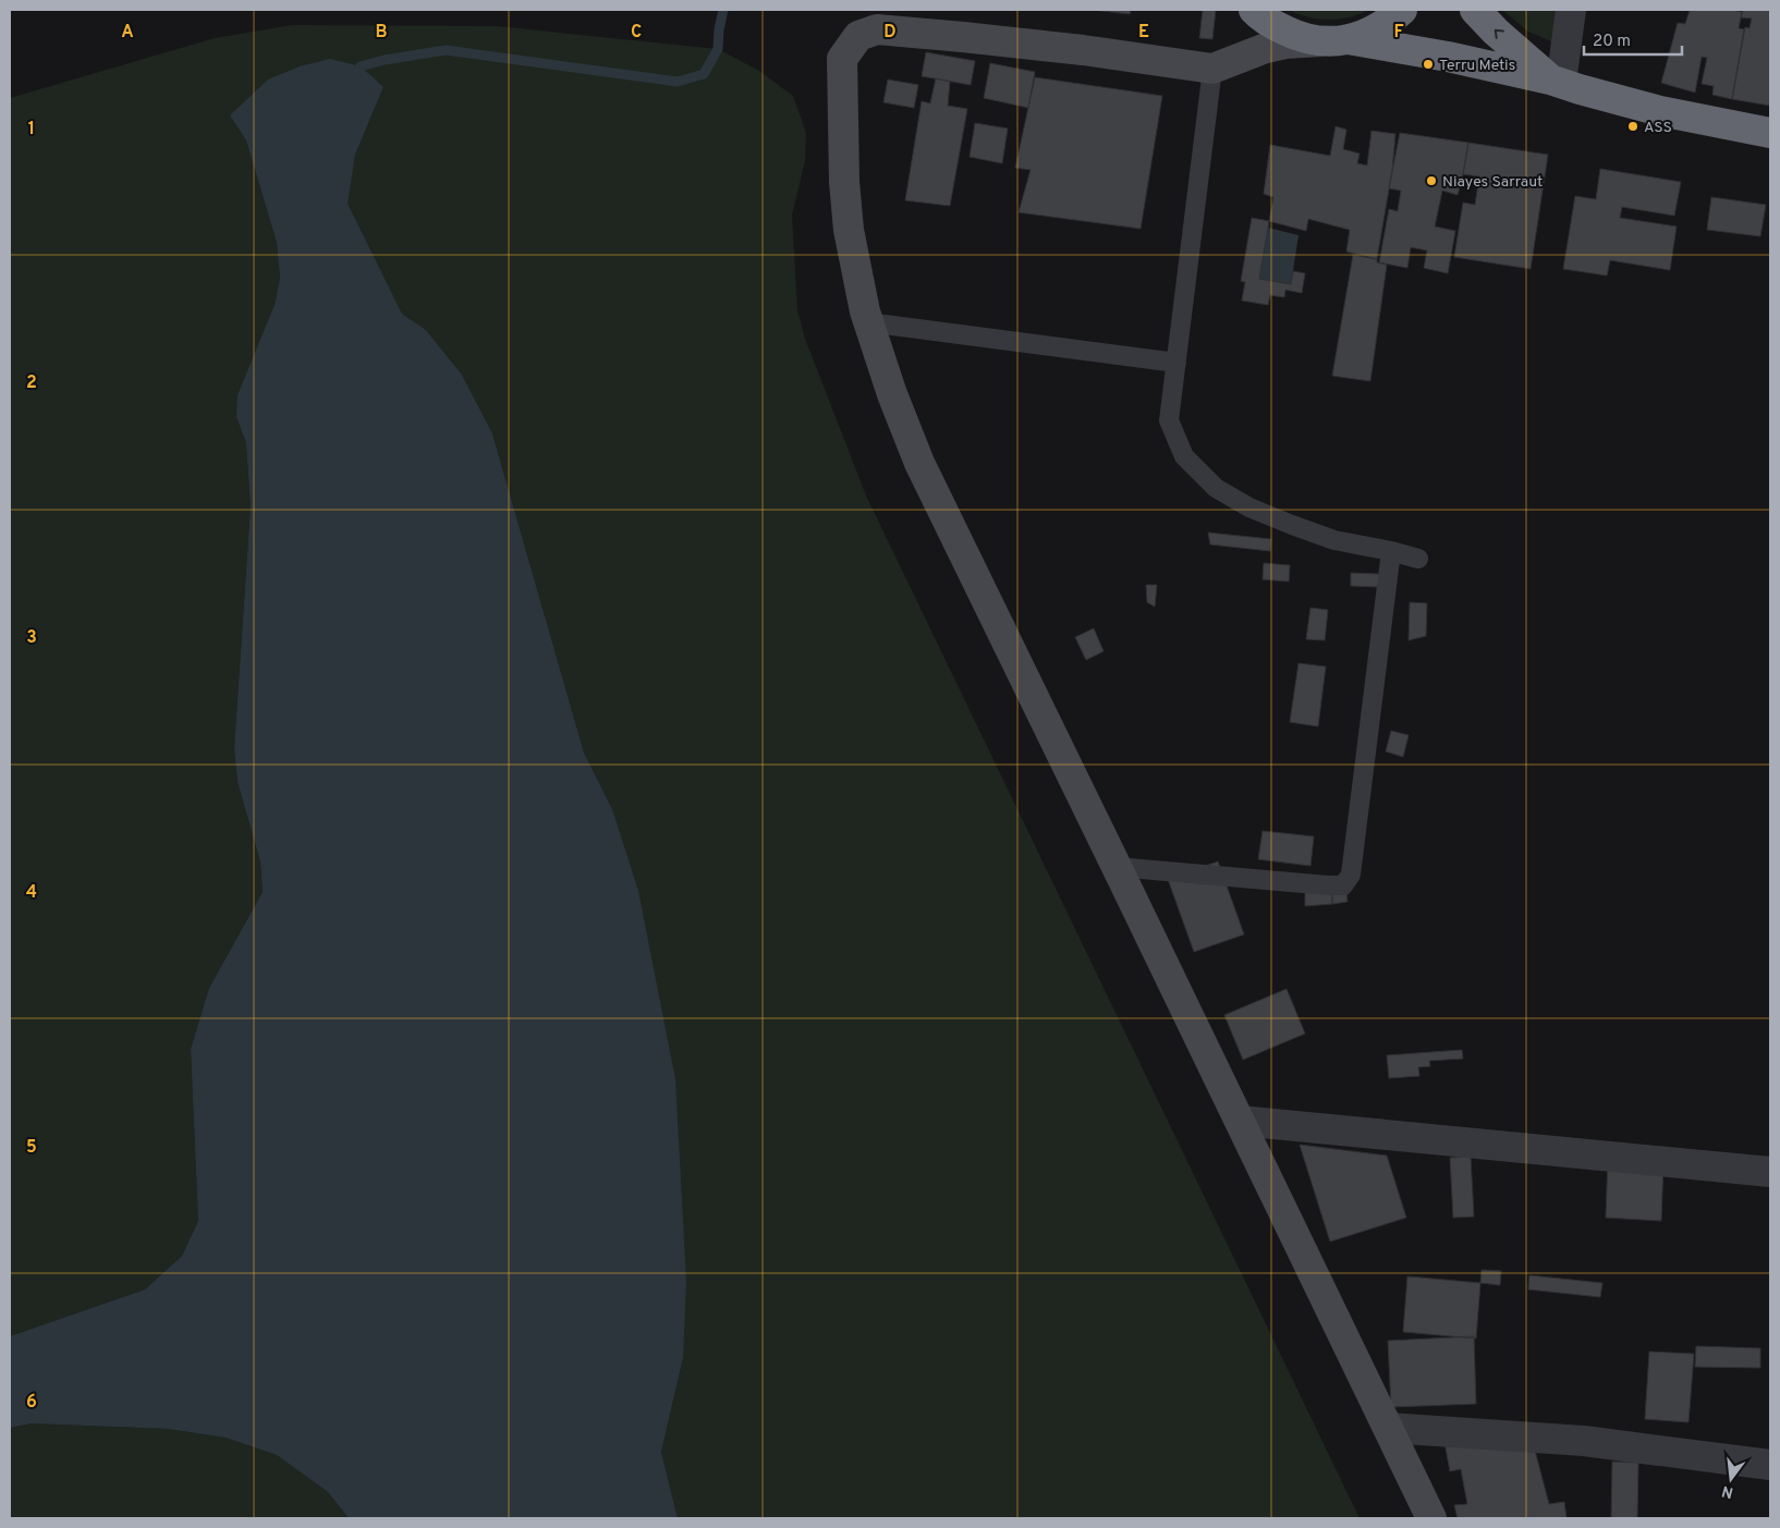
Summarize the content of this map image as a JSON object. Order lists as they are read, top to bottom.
{
  "places": ["Terru Metis", "ASS", "Niayes Sarraut"],
  "scale_bar": "20 m",
  "north": "bottom",
  "grid": {
    "columns": [
      "A",
      "B",
      "C",
      "D",
      "E",
      "F"
    ],
    "rows": [
      "1",
      "2",
      "3",
      "4",
      "5",
      "6"
    ]
  }
}
